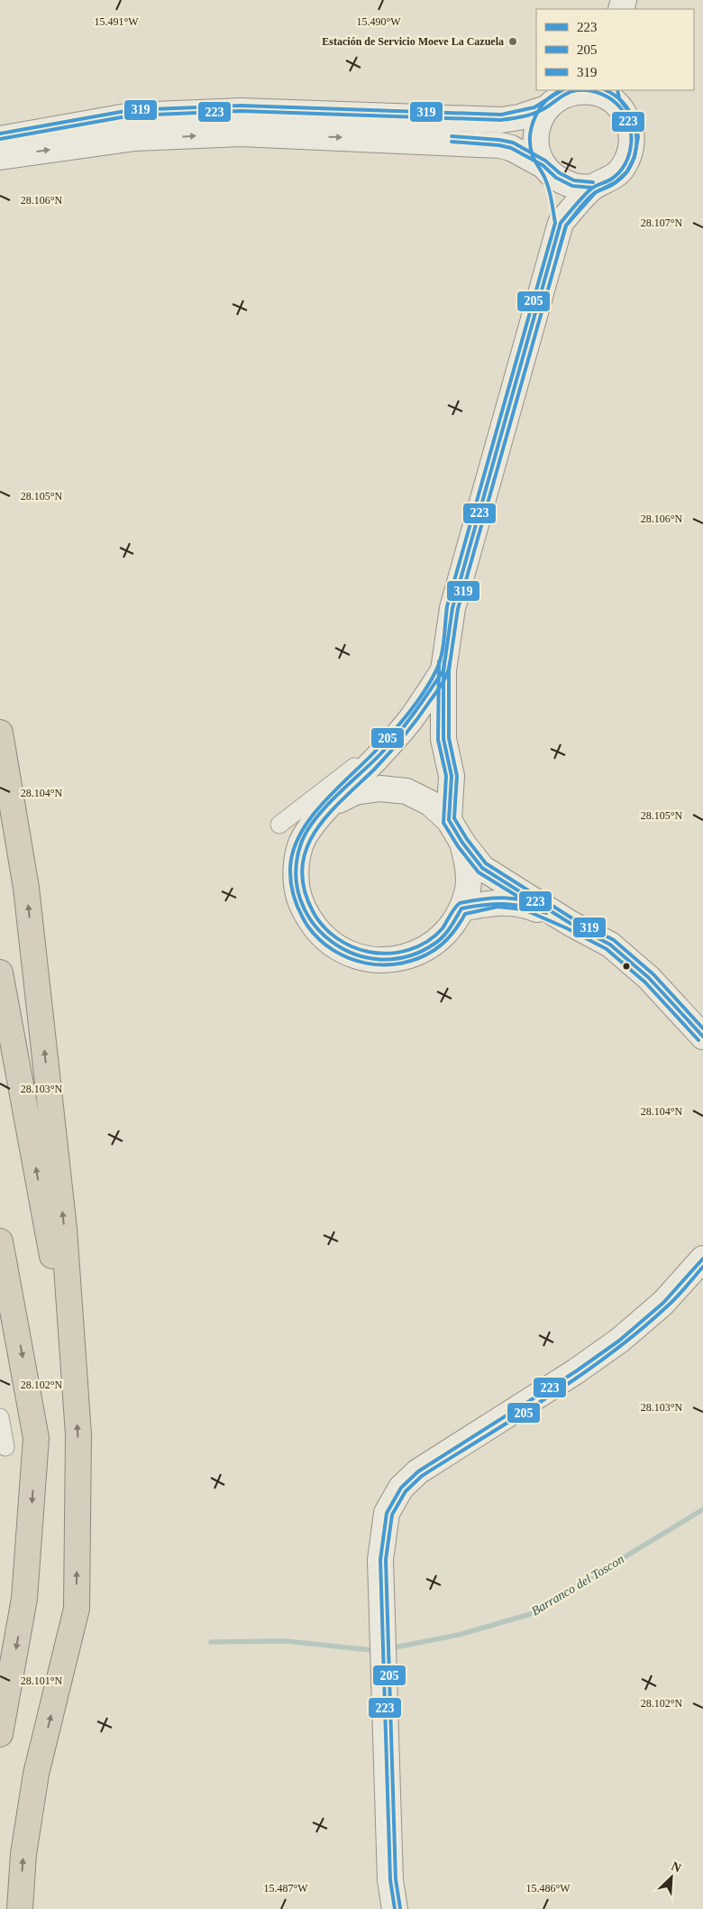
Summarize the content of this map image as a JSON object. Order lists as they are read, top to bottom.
{
  "water": ["Barranco del Toscon"],
  "places": ["Estación de Servicio Moeve La Cazuela"],
  "lines": ["transit line 223", "transit line 205", "transit line 319"],
  "legend": ["223", "205", "319"],
  "north": "top right",
  "coordinates": [
    "15.491°W",
    "15.490°W",
    "28.106°N",
    "28.107°N",
    "28.105°N",
    "28.104°N",
    "28.103°N",
    "28.102°N",
    "28.101°N",
    "15.487°W",
    "15.486°W"
  ]
}
